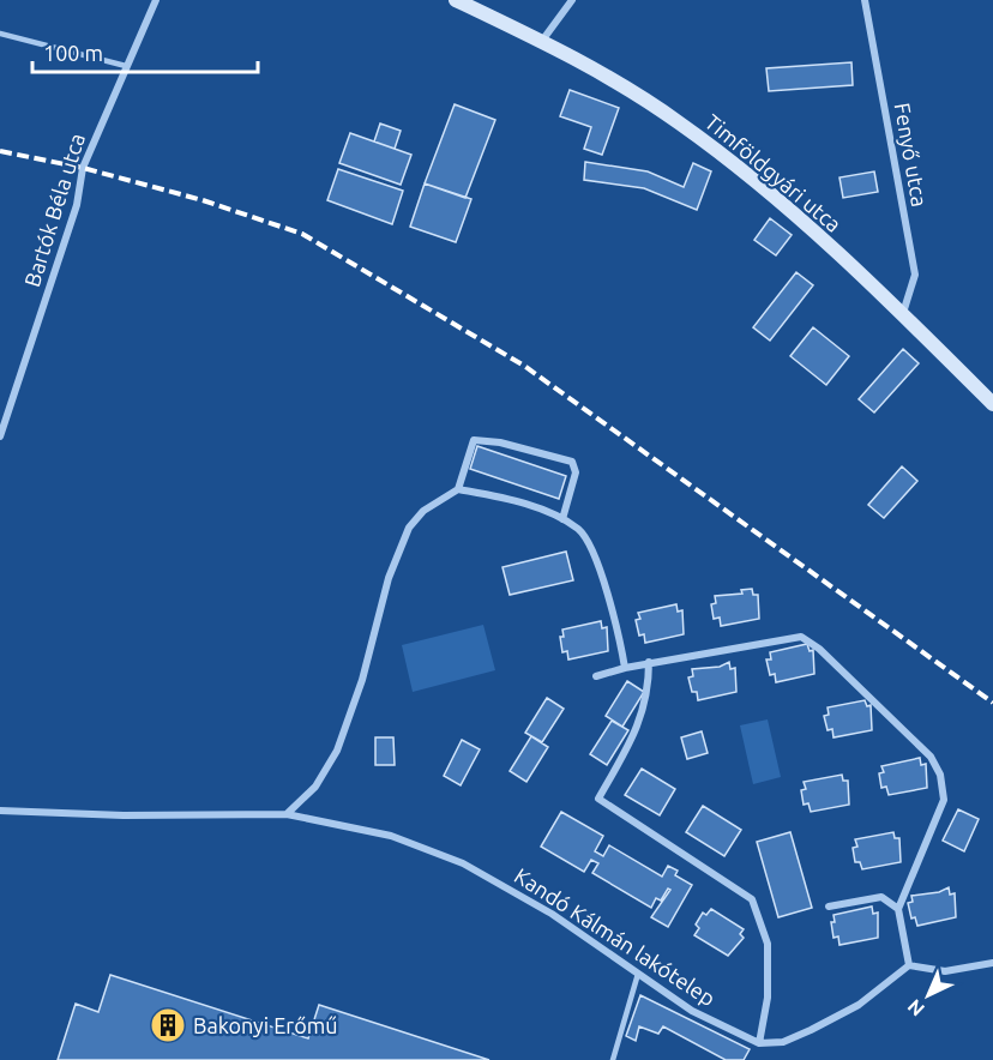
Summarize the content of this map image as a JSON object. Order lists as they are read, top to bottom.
{
  "streets": {
    "main road": ["Timföldgyári utca"],
    "street": ["Fenyő utca", "Bartók Béla utca", "Kandó Kálmán lakótelep"]
  },
  "crossings": [
    ["Fenyő utca", "Timföldgyári utca"]
  ],
  "places": {
    "building": ["Bakonyi Erőmű"]
  },
  "scale_bar": "100 m",
  "north": "bottom left"
}
